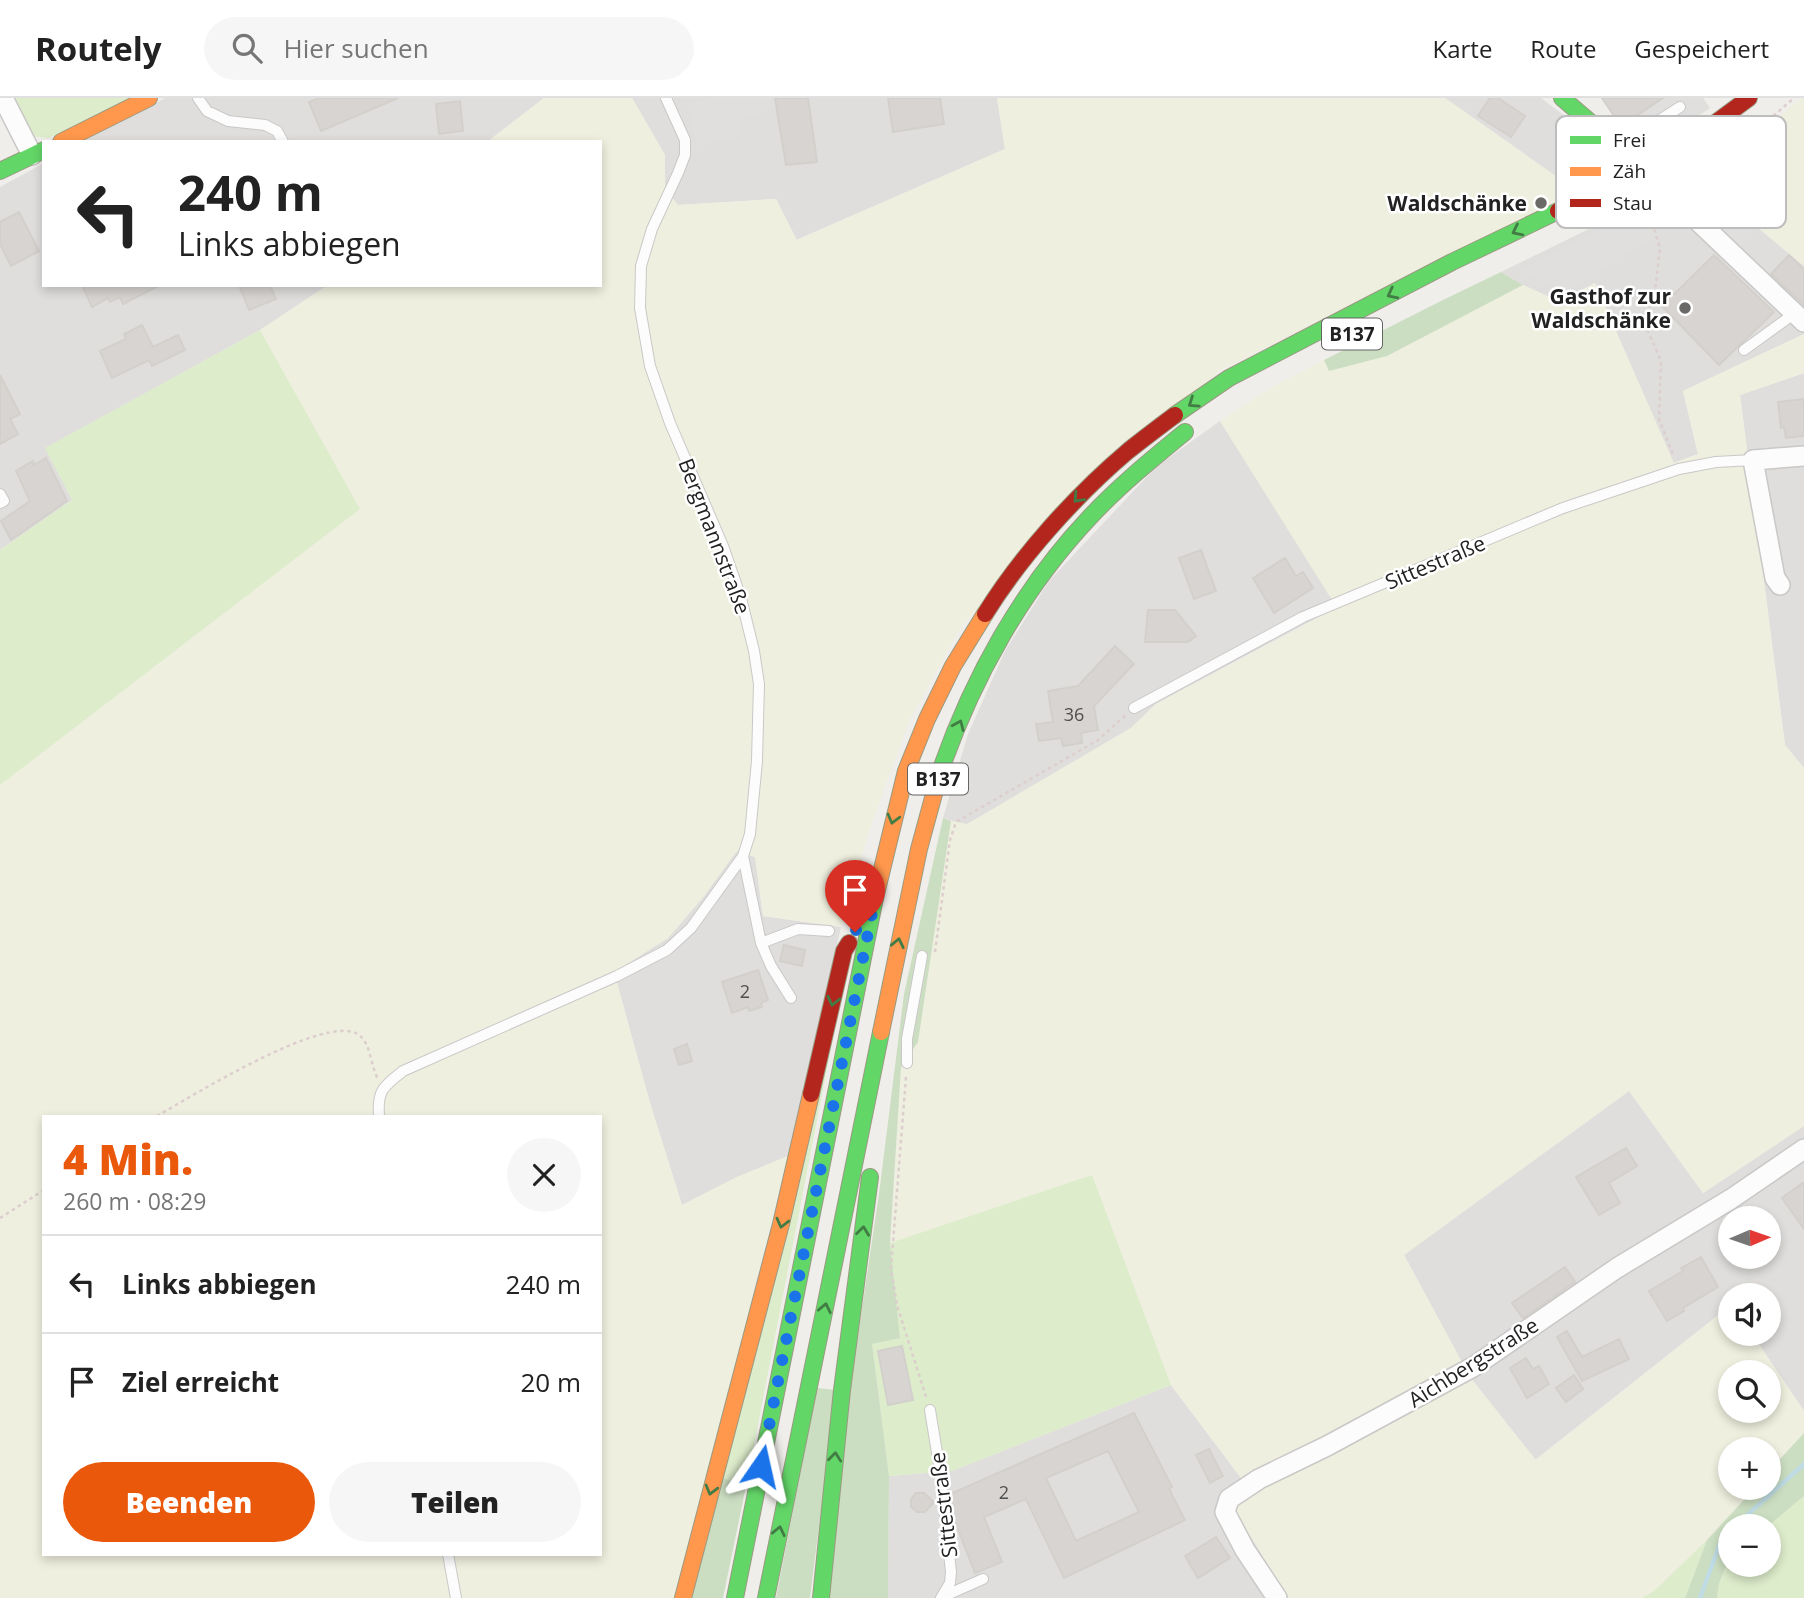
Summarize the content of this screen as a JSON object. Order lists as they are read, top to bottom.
{
  "streets": {
    "main road": ["B137"],
    "street": ["Sittestraße", "Aichbergstraße"],
    "lane": ["Bergmannstraße"]
  },
  "places": ["Waldschänke", "Gasthof zur Waldschänke"],
  "house_numbers": ["36", "2", "2"],
  "legend": ["Frei", "Zäh", "Stau"],
  "north": "right",
  "page": {
    "header": "Routely",
    "search": "Hier suchen",
    "nav": ["Karte", "Route", "Gespeichert"],
    "turn": ["240 m", "Links abbiegen"],
    "heading": ["4 Min.", "260 m · 08:29"],
    "map_buttons": ["+", "−"],
    "list": [
      {
        "name": "Links abbiegen",
        "value": "240 m"
      },
      {
        "name": "Ziel erreicht",
        "value": "20 m"
      }
    ],
    "buttons": ["Beenden", "Teilen"]
  }
}
